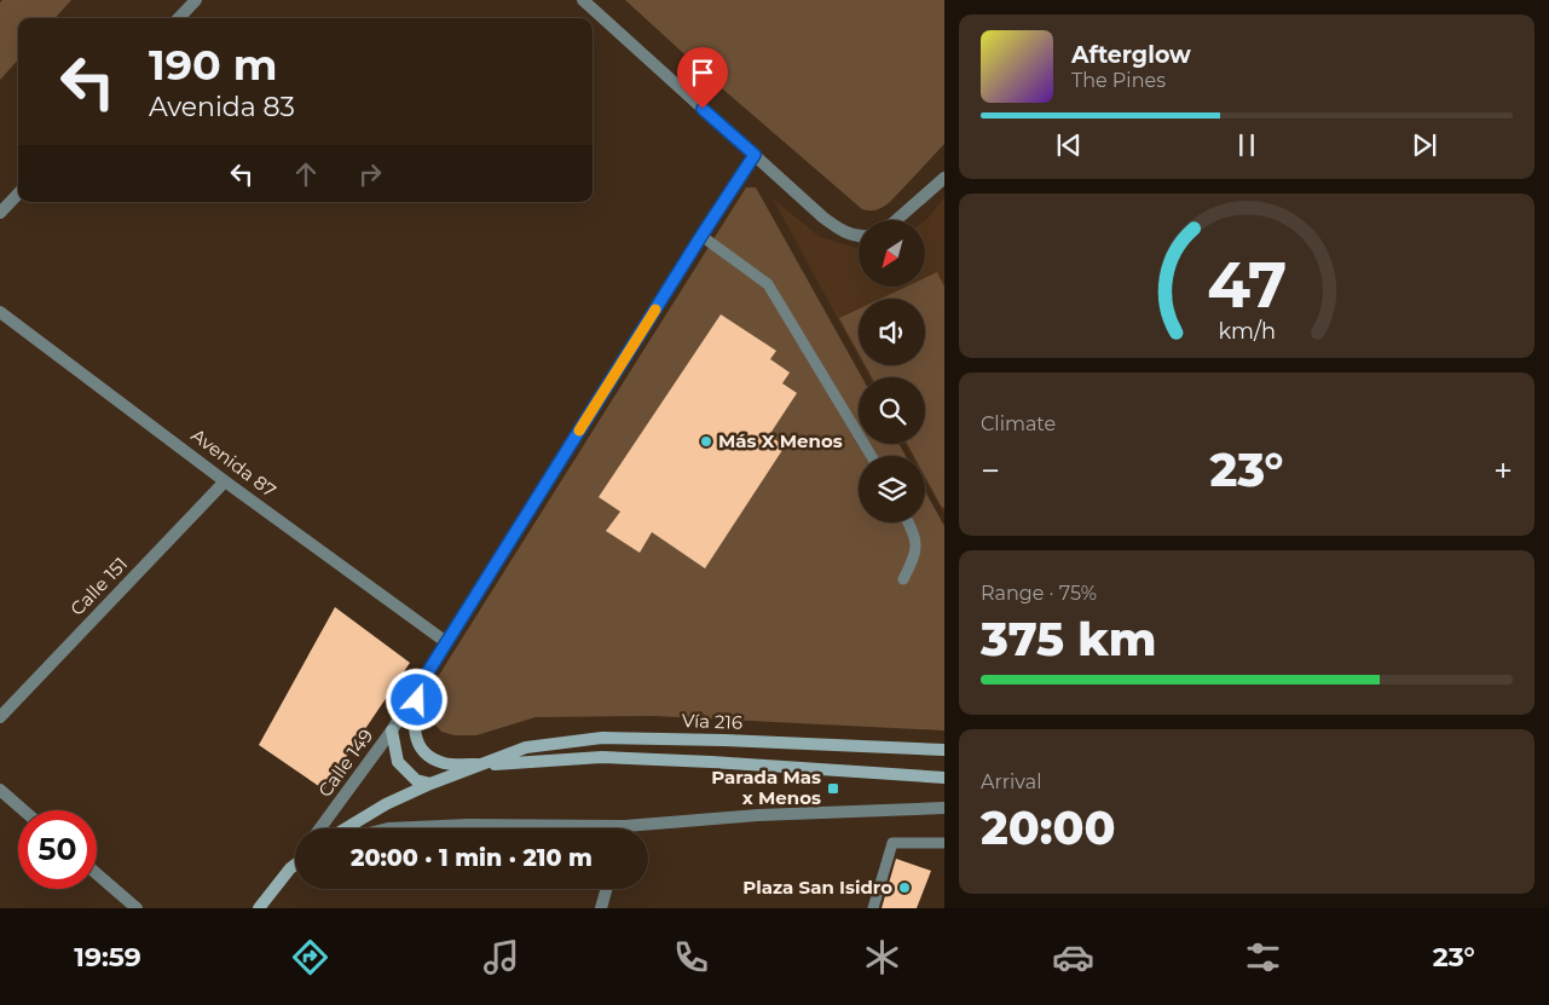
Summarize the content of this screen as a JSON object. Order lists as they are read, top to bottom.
{
  "streets": {
    "main road": ["Vía 216"],
    "street": ["Avenida 87", "Calle 151", "Calle 149"]
  },
  "crossings": [
    ["Avenida 87", "Calle 151"],
    ["Avenida 87", "Calle 149"]
  ],
  "places": {
    "other": ["Más X Menos", "Plaza San Isidro"],
    "transit": ["Parada Mas x Menos"]
  },
  "north": "bottom left",
  "page": {
    "turn": ["190 m", "Avenida 83"],
    "song": ["Afterglow", "The Pines"],
    "tile": [
      "Climate",
      ["Range · 75%", "375 km"],
      ["Arrival", "20:00"]
    ],
    "heat": ["−", "23°", "+"],
    "limit": "50",
    "trip": "20:00 · 1 min · 210 m",
    "tabs": ["19:59", "23°"],
    "gauge": ["47", "km/h"]
  }
}
